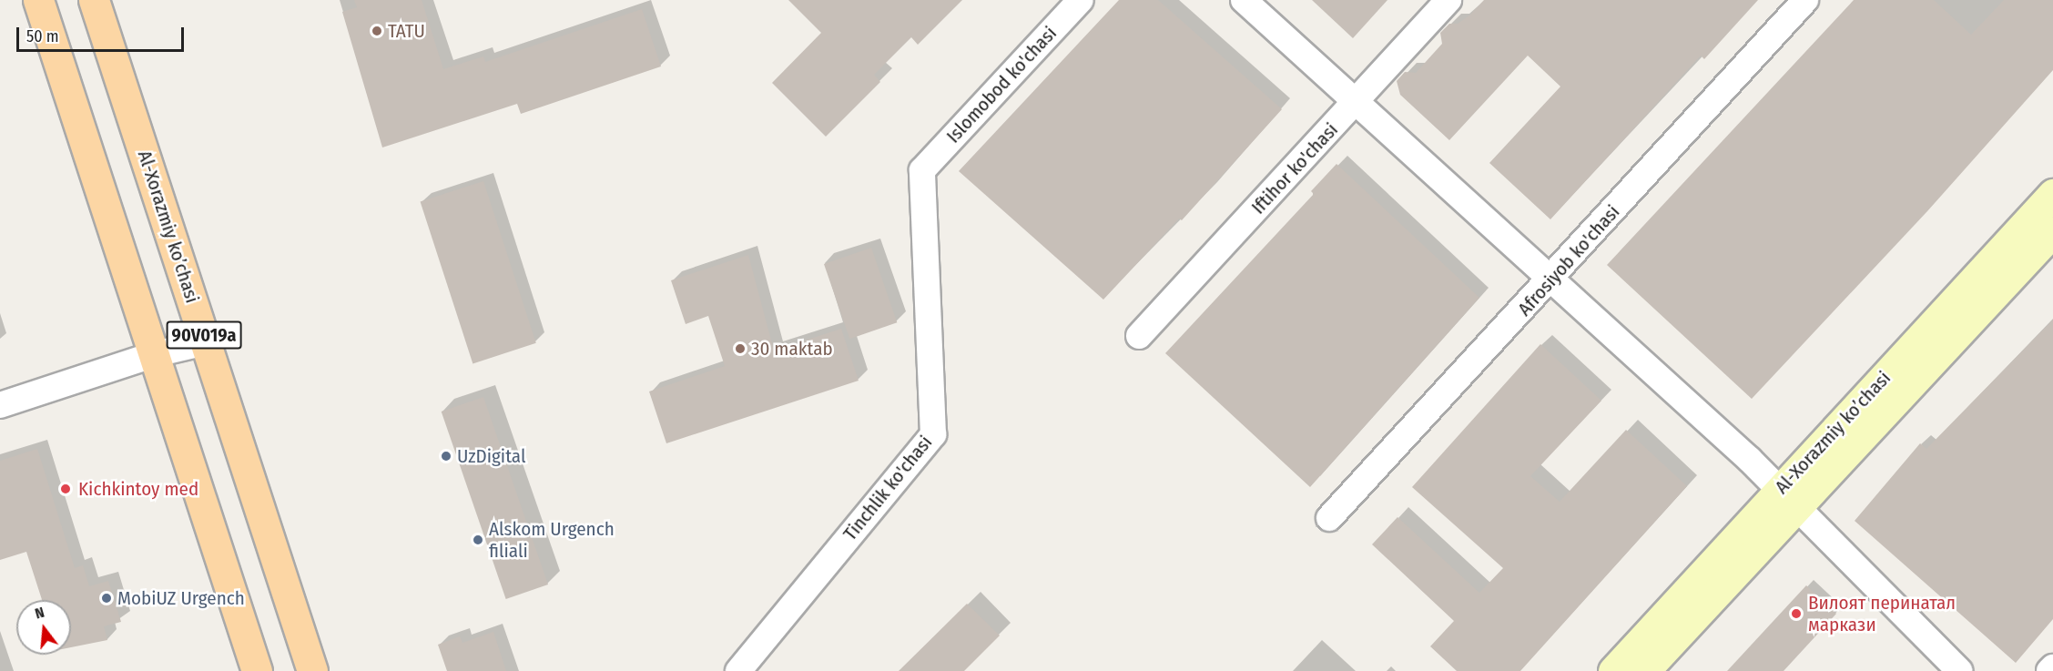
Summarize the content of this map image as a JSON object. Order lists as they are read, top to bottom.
{
  "streets": {
    "main road": ["Al-Xorazmiy ko’chasi", "90V019a"],
    "street": [
      "Islomobod ko'chasi",
      "Iftihor ko'chasi",
      "Afrosiyob ko'chasi",
      "Tinchlik ko'chasi"
    ]
  },
  "crossings": [
    ["Islomobod ko'chasi", "Tinchlik ko'chasi"]
  ],
  "places": [
    "TATU",
    "30 maktab",
    "UzDigital",
    "Kichkintoy med",
    "Alskom Urgench filiali",
    "MobiUZ Urgench",
    "Вилоят перинатал маркази"
  ],
  "scale_bar": "50 m",
  "north": "top"
}
